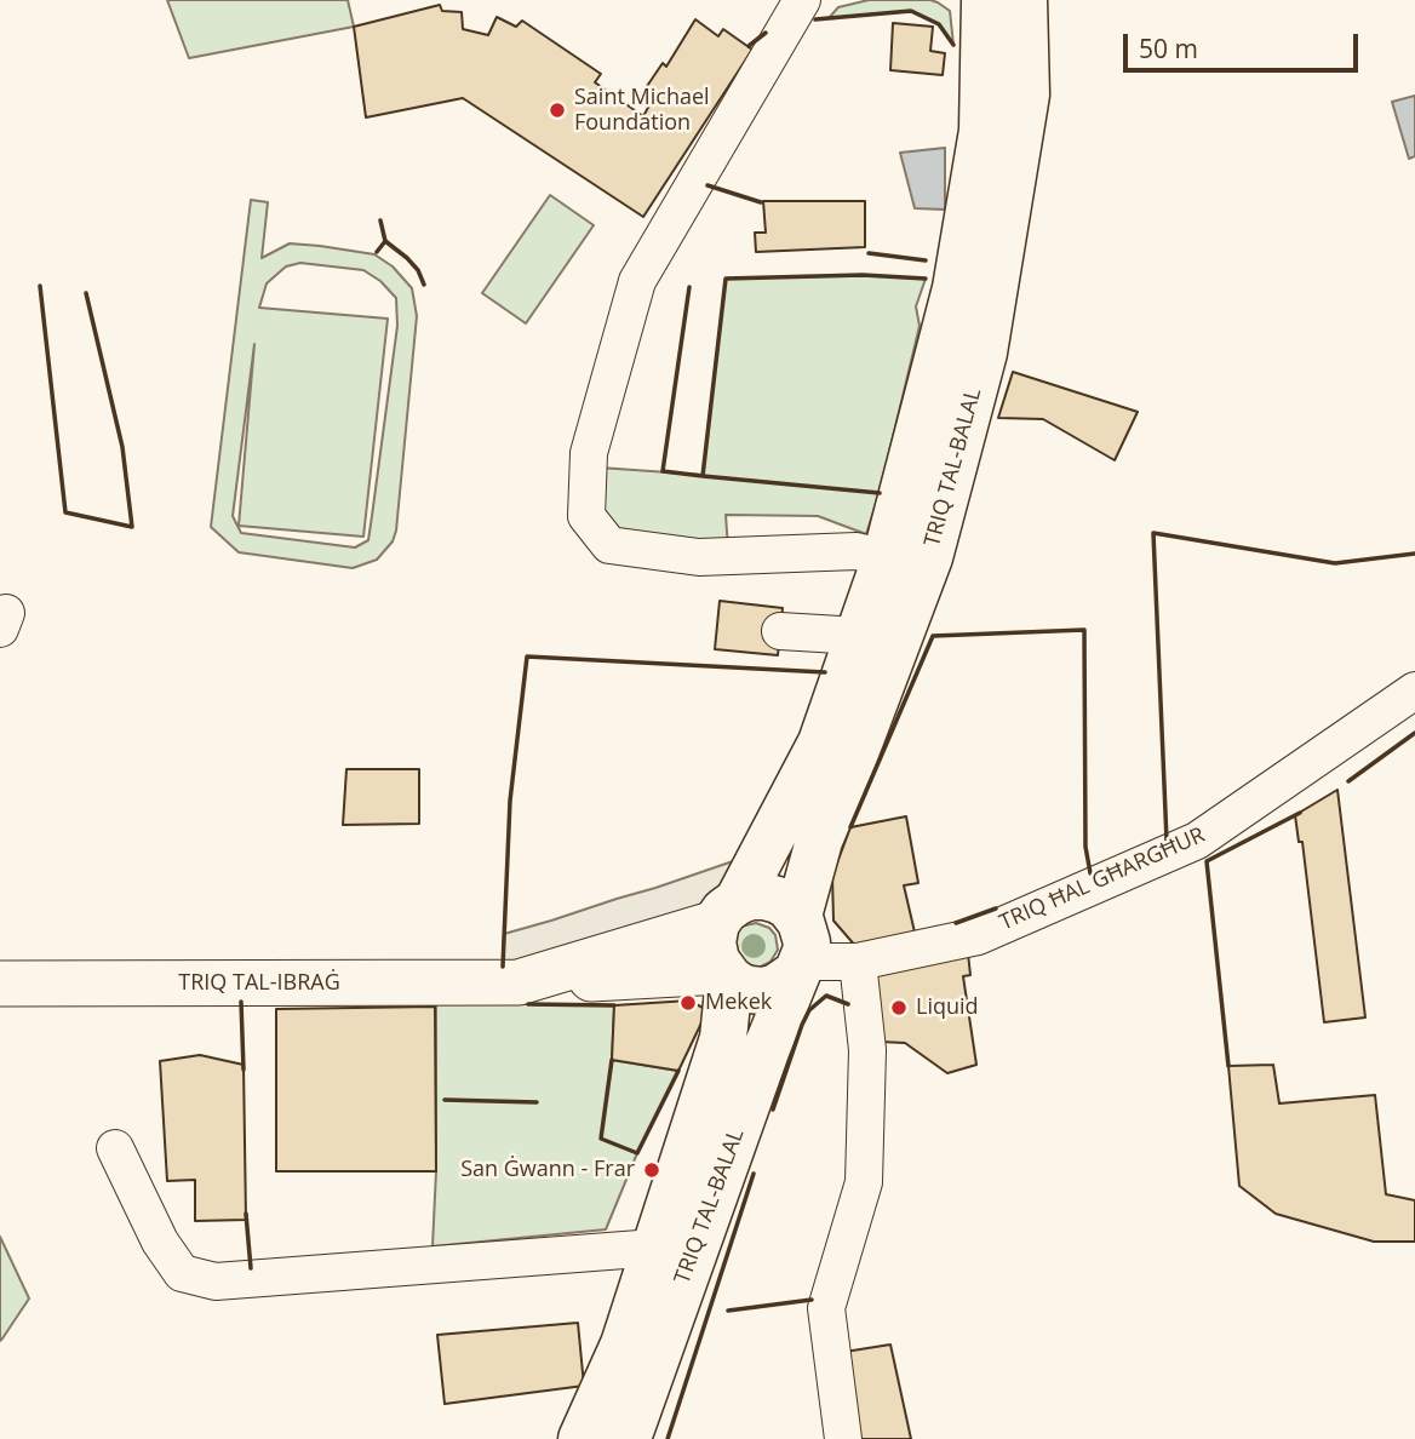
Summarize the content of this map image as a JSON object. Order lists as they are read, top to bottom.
{
  "streets": {
    "highway": ["TRIQ TAL-BALAL"],
    "main road": ["TRIQ TAL-IBRAĠ"],
    "street": ["TRIQ ĦAL GĦARGĦUR"]
  },
  "crossings": [
    ["TRIQ TAL-BALAL", "TRIQ ĦAL GĦARGĦUR"],
    ["TRIQ TAL-BALAL", "TRIQ TAL-IBRAĠ"],
    ["TRIQ ĦAL GĦARGĦUR", "TRIQ TAL-IBRAĠ"]
  ],
  "places": [
    "Saint Michael Foundation",
    "Mekek",
    "Liquid",
    "San Ġwann - Frar"
  ],
  "scale_bar": "50 m"
}
